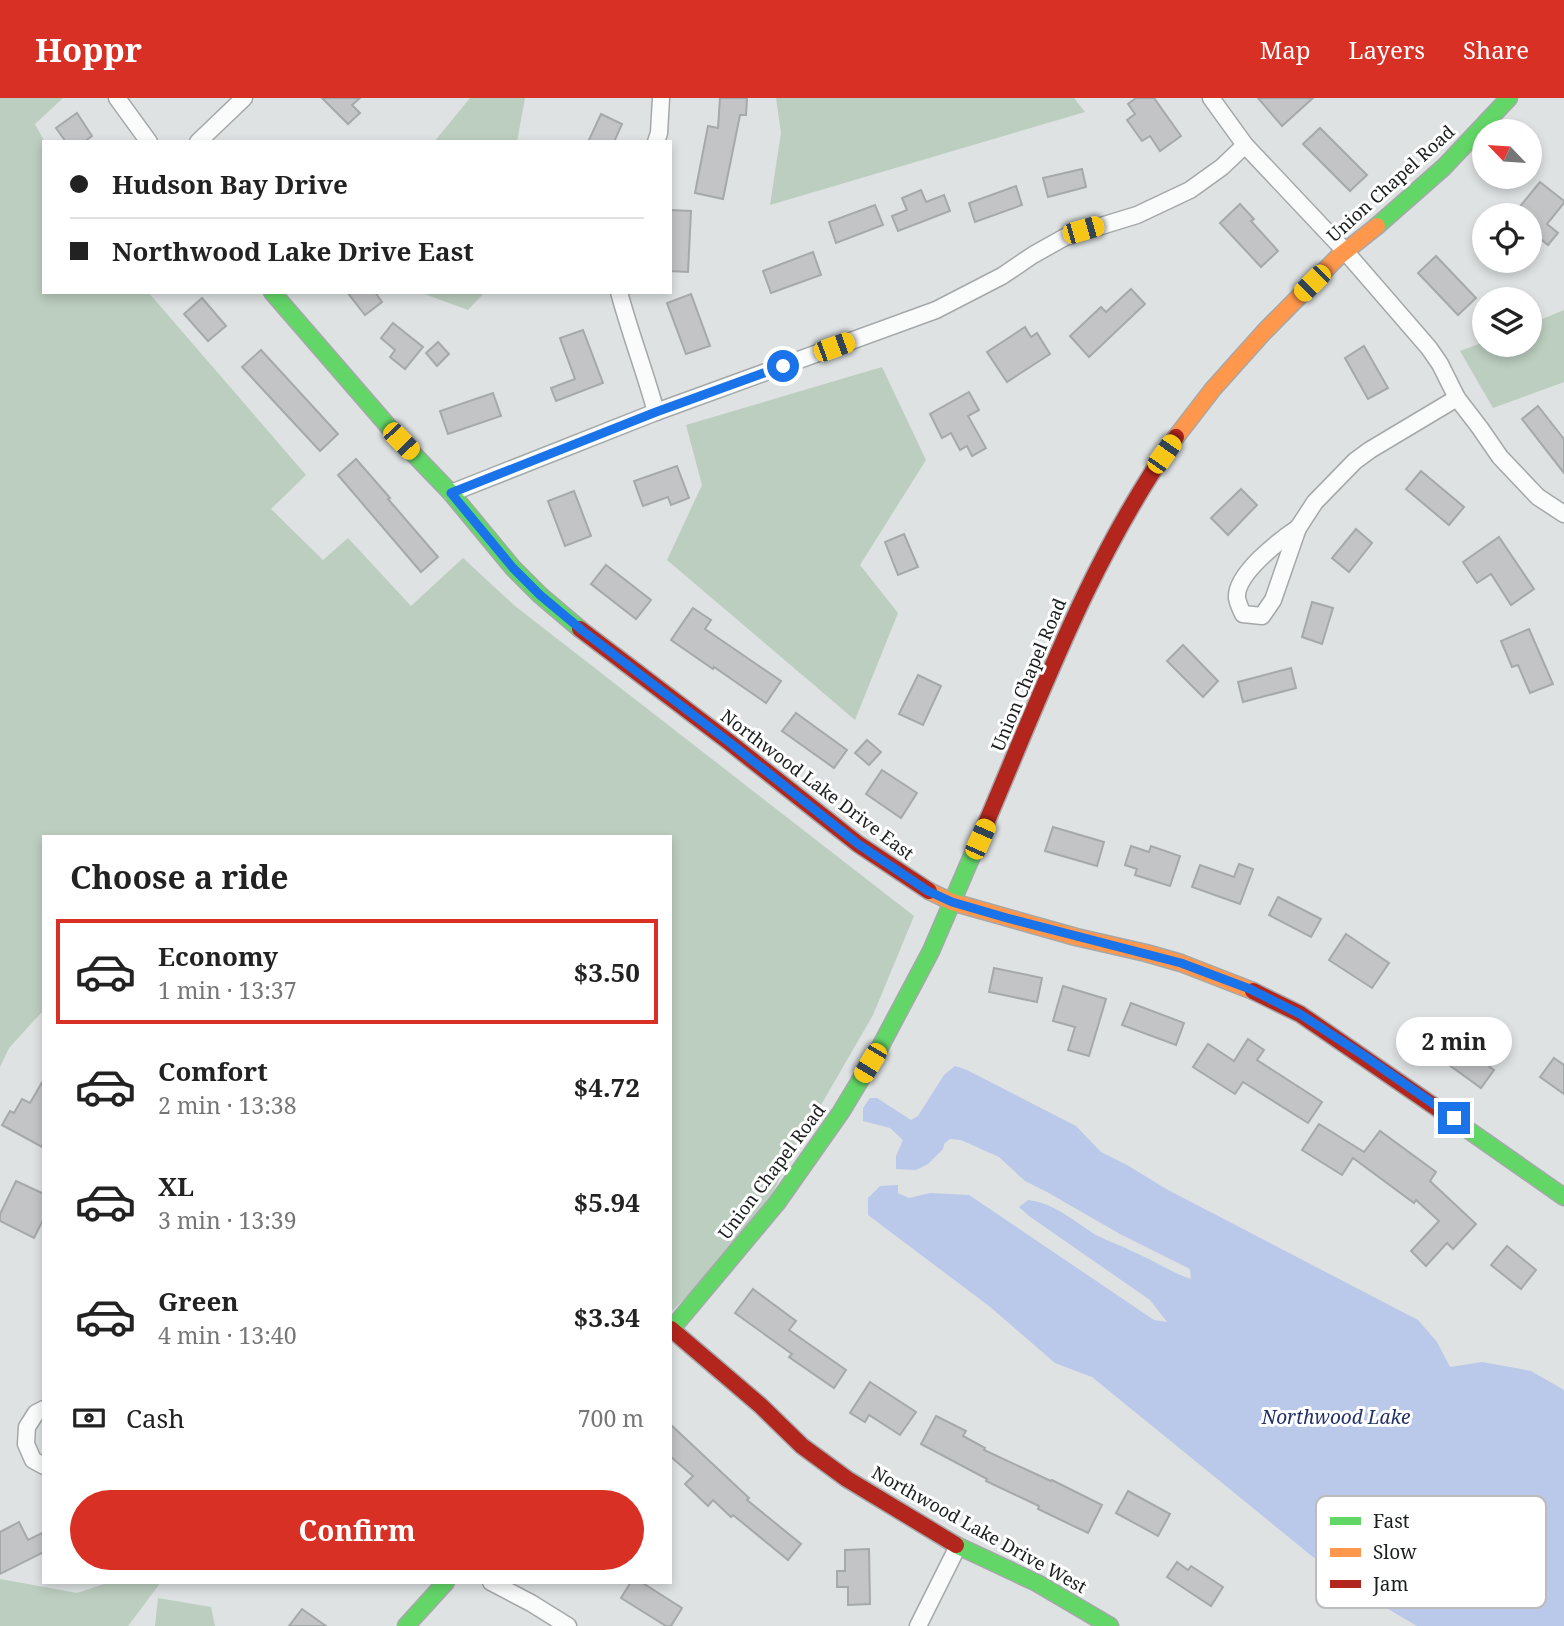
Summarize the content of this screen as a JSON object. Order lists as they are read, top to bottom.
{
  "streets": {
    "street": ["Union Chapel Road", "Northwood Lake Drive East", "Northwood Lake Drive West"]
  },
  "crossings": [
    ["Union Chapel Road", "Northwood Lake Drive East"]
  ],
  "water": ["Northwood Lake"],
  "legend": ["Fast", "Slow", "Jam"],
  "north": "top left",
  "page": {
    "header": "Hoppr",
    "nav": ["Map", "Layers", "Share"],
    "banner": ["Hudson Bay Drive", "Northwood Lake Drive East"],
    "heading": "Choose a ride",
    "list": [
      {
        "name": "Economy",
        "note": "1 min · 13:37",
        "value": "$3.50"
      },
      {
        "name": "Comfort",
        "note": "2 min · 13:38",
        "value": "$4.72"
      },
      {
        "name": "XL",
        "note": "3 min · 13:39",
        "value": "$5.94"
      },
      {
        "name": "Green",
        "note": "4 min · 13:40",
        "value": "$3.34"
      }
    ],
    "bubble": "2 min",
    "pay": ["Cash", "700 m"],
    "buttons": "Confirm"
  }
}
